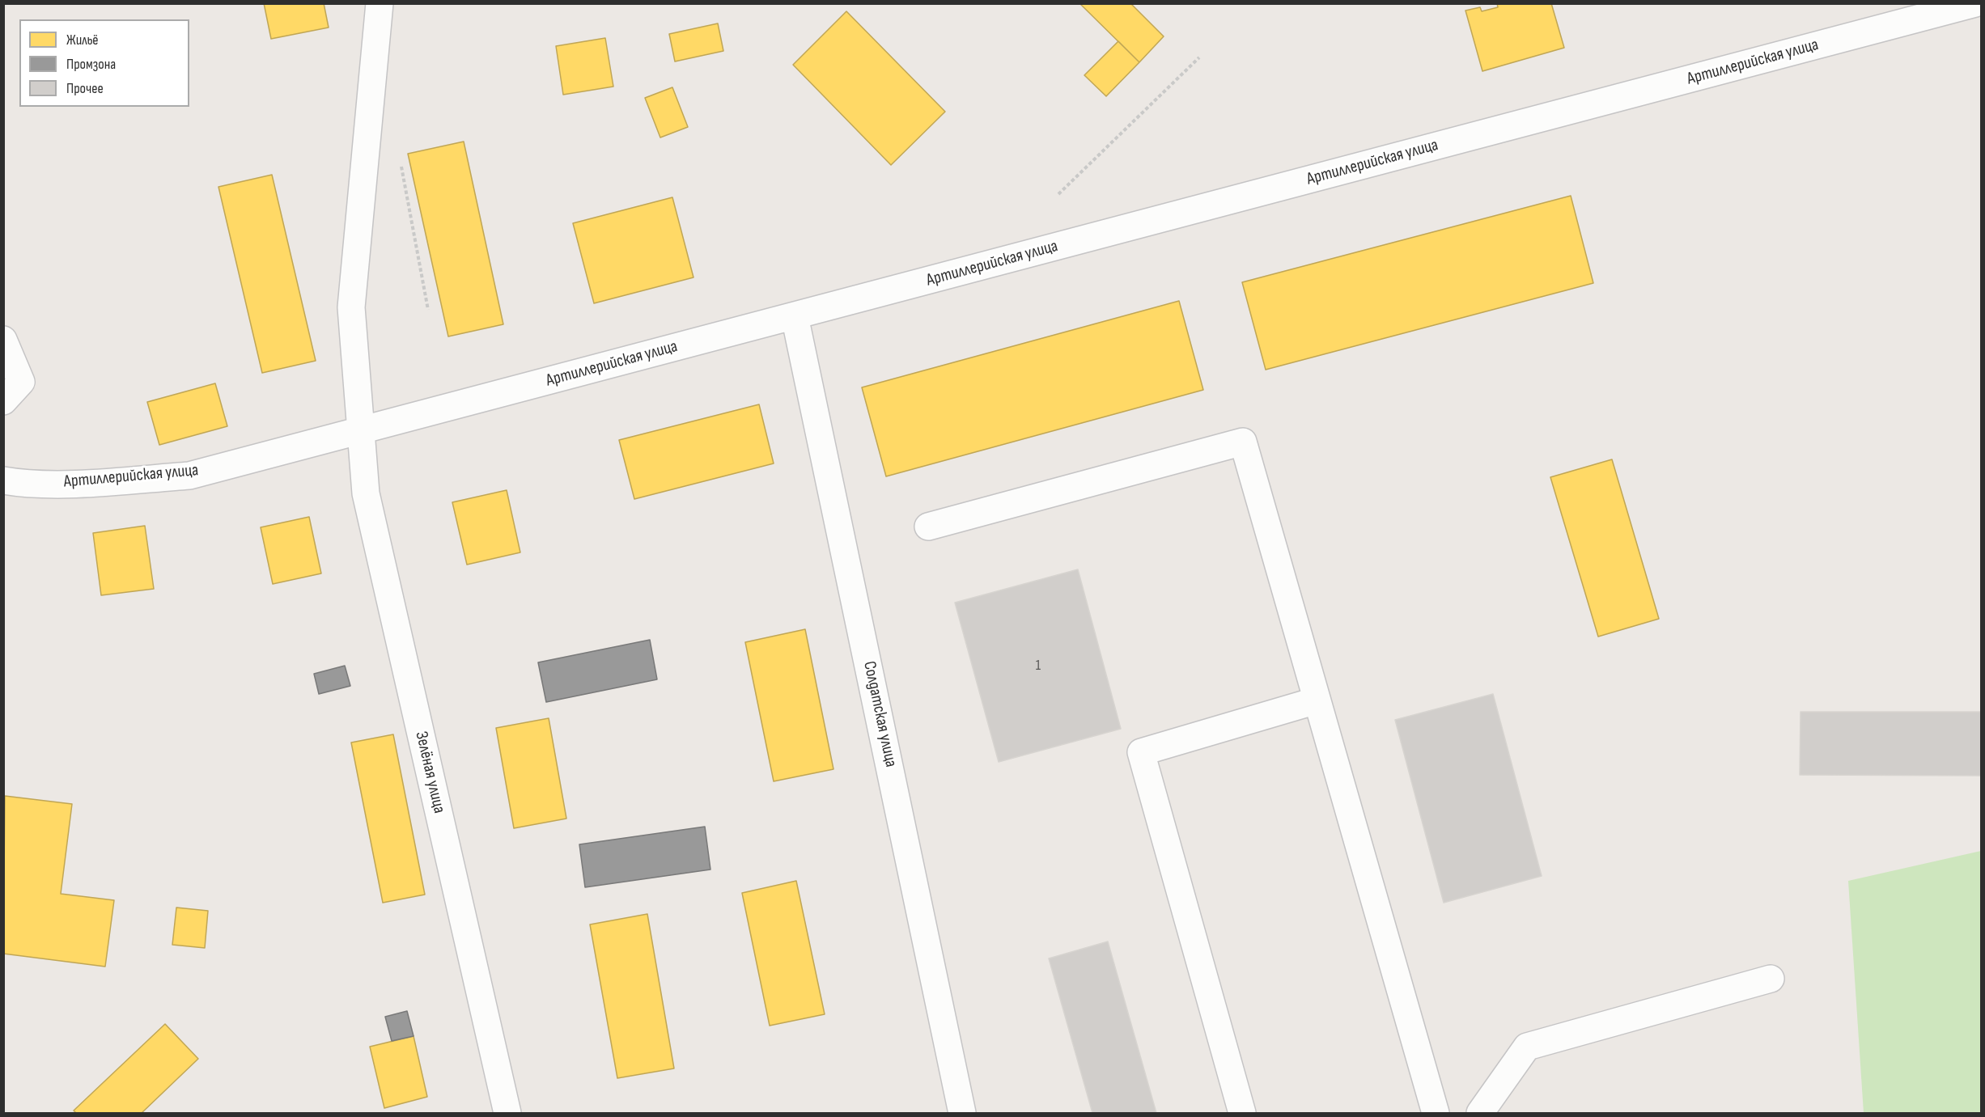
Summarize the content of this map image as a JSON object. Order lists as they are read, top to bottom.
{
  "streets": {
    "street": ["Артиллерийская улица", "Солдатская улица", "Зелёная улица"]
  },
  "crossings": [
    ["Артиллерийская улица", "Солдатская улица"],
    ["Артиллерийская улица", "Зелёная улица"]
  ],
  "house_numbers": ["1"],
  "legend": ["Жильё", "Промзона", "Прочее"]
}
